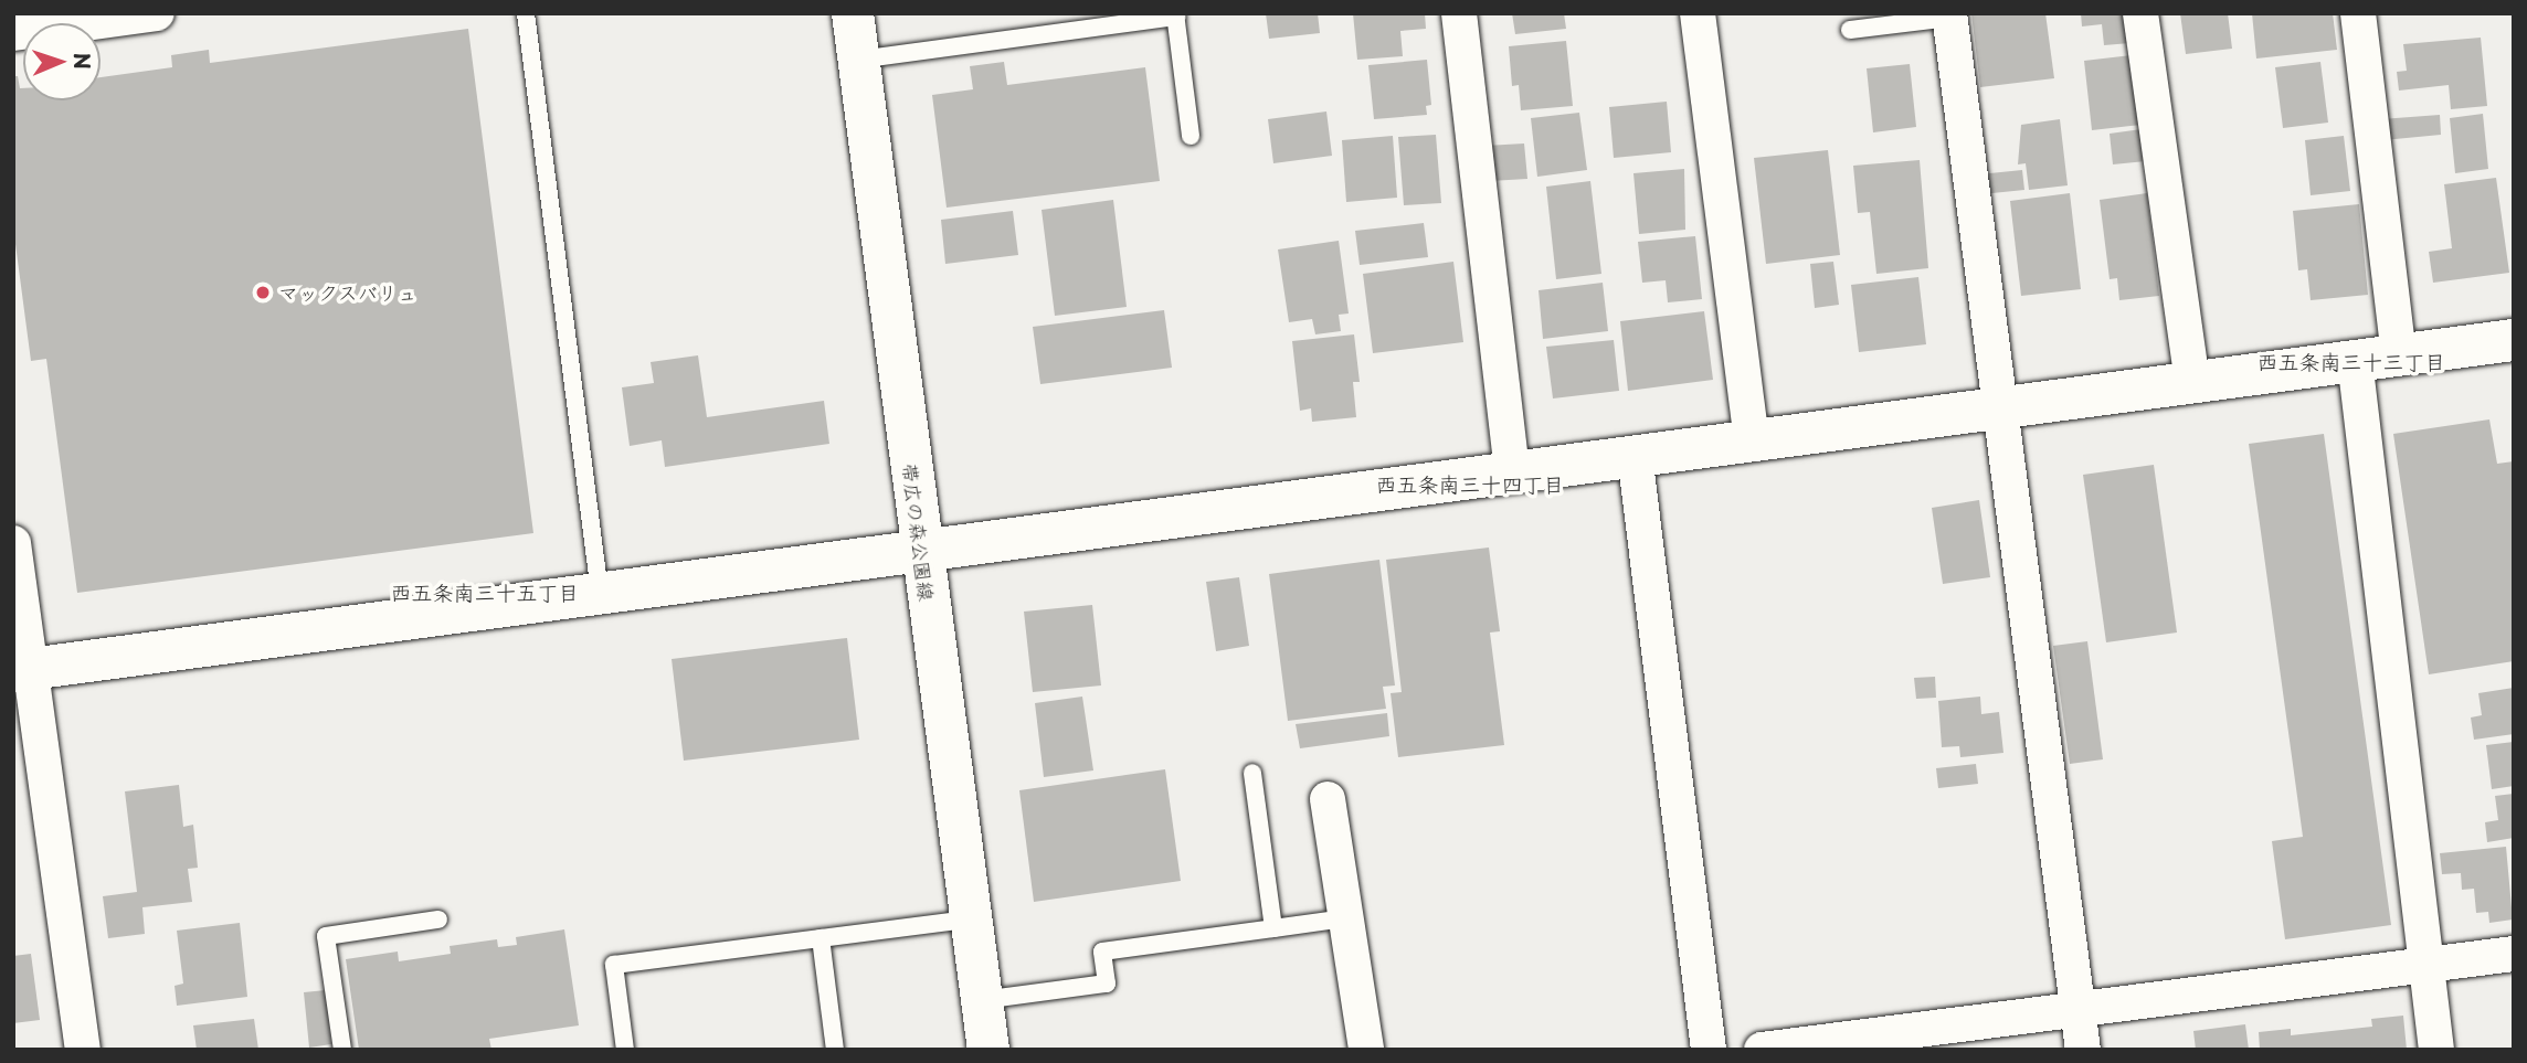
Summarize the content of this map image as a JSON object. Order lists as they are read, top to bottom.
{
  "streets": {
    "street": ["帯広の森公園線"]
  },
  "districts": ["西五条南三十三丁目", "西五条南三十四丁目", "西五条南三十五丁目"],
  "places": ["マックスバリュ"],
  "north": "right"
}
